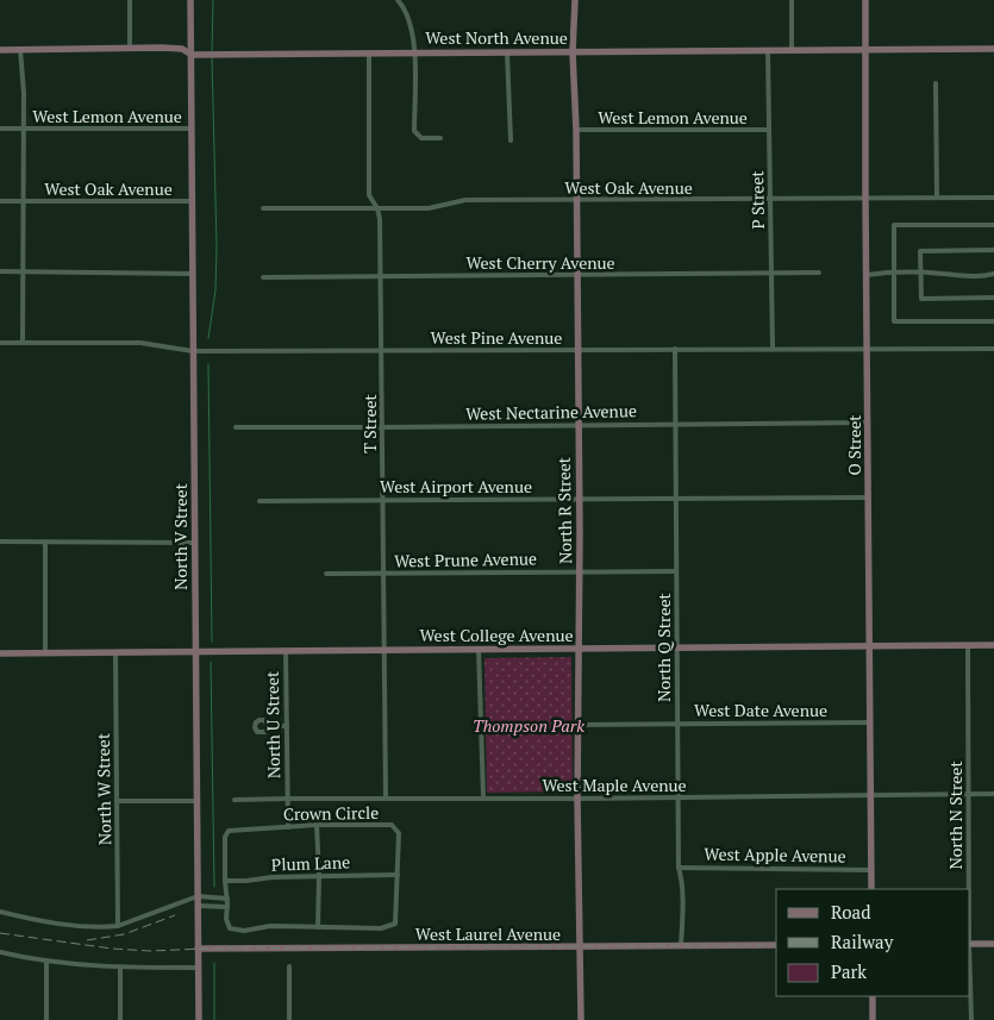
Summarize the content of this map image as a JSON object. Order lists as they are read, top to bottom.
{
  "streets": {
    "street": [
      "West North Avenue",
      "West Lemon Avenue",
      "West Oak Avenue",
      "P Street",
      "West Cherry Avenue",
      "West Pine Avenue",
      "West Nectarine Avenue",
      "T Street",
      "O Street",
      "West Airport Avenue",
      "North R Street",
      "North V Street",
      "West Prune Avenue",
      "West College Avenue",
      "North Q Street",
      "West Date Avenue",
      "North U Street",
      "West Maple Avenue",
      "North W Street",
      "Crown Circle",
      "North N Street",
      "West Apple Avenue",
      "Plum Lane",
      "West Laurel Avenue"
    ]
  },
  "crossings": [
    ["West North Avenue", "P Street"],
    ["West North Avenue", "T Street"],
    ["West North Avenue", "O Street"],
    ["West North Avenue", "North R Street"],
    ["West North Avenue", "North V Street"],
    ["West Lemon Avenue", "P Street"],
    ["West Lemon Avenue", "North R Street"],
    ["West Lemon Avenue", "North V Street"],
    ["West Oak Avenue", "P Street"],
    ["West Oak Avenue", "T Street"],
    ["West Oak Avenue", "O Street"],
    ["West Oak Avenue", "North R Street"],
    ["West Oak Avenue", "North V Street"],
    ["P Street", "West Cherry Avenue"],
    ["P Street", "West Pine Avenue"],
    ["West Cherry Avenue", "T Street"],
    ["West Cherry Avenue", "North R Street"],
    ["West Pine Avenue", "T Street"],
    ["West Pine Avenue", "O Street"],
    ["West Pine Avenue", "North R Street"],
    ["West Pine Avenue", "North V Street"],
    ["West Pine Avenue", "North Q Street"],
    ["West Nectarine Avenue", "T Street"],
    ["West Nectarine Avenue", "O Street"],
    ["West Nectarine Avenue", "North R Street"],
    ["West Nectarine Avenue", "North Q Street"],
    ["T Street", "West Airport Avenue"],
    ["T Street", "West Prune Avenue"],
    ["T Street", "West College Avenue"],
    ["T Street", "West Maple Avenue"],
    ["O Street", "West Airport Avenue"],
    ["O Street", "West College Avenue"],
    ["O Street", "West Date Avenue"],
    ["O Street", "West Maple Avenue"],
    ["O Street", "West Apple Avenue"],
    ["West Airport Avenue", "North R Street"],
    ["West Airport Avenue", "North Q Street"],
    ["North R Street", "West Prune Avenue"],
    ["North R Street", "West College Avenue"],
    ["North R Street", "West Date Avenue"],
    ["North R Street", "West Maple Avenue"],
    ["North R Street", "West Laurel Avenue"],
    ["North V Street", "West College Avenue"],
    ["North V Street", "West Laurel Avenue"],
    ["West Prune Avenue", "North Q Street"],
    ["West College Avenue", "North Q Street"],
    ["West College Avenue", "North U Street"],
    ["West College Avenue", "North W Street"],
    ["West College Avenue", "North N Street"],
    ["North Q Street", "West Date Avenue"],
    ["North Q Street", "West Maple Avenue"],
    ["North Q Street", "West Apple Avenue"],
    ["North Q Street", "West Laurel Avenue"],
    ["North U Street", "West Maple Avenue"],
    ["North U Street", "Crown Circle"],
    ["West Maple Avenue", "North N Street"],
    ["Crown Circle", "Plum Lane"]
  ],
  "parks": ["Thompson Park"],
  "legend": ["Road", "Railway", "Park"]
}
